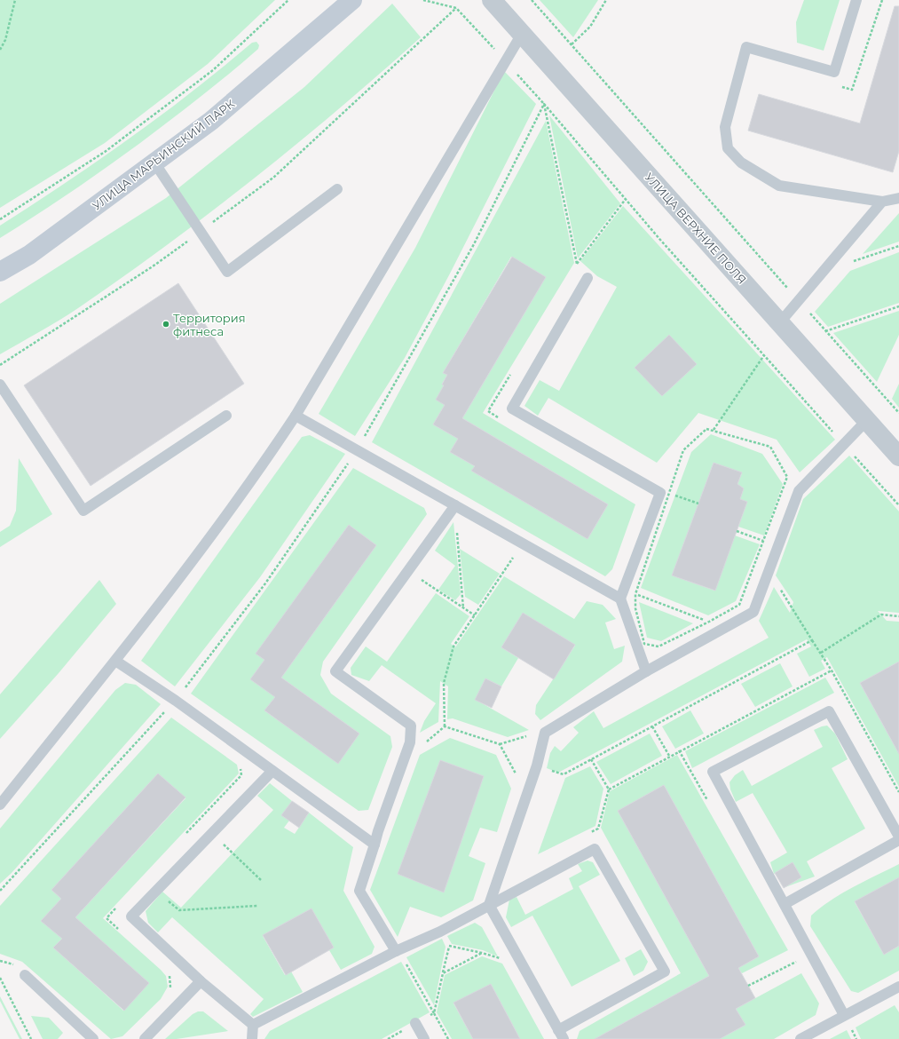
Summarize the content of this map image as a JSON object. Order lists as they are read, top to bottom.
{
  "streets": {
    "main road": ["УЛИЦА МАРЬИНСКИЙ ПАРК"],
    "street": ["УЛИЦА ВЕРХНИЕ ПОЛЯ"]
  },
  "places": ["Территория фитнеса"]
}
